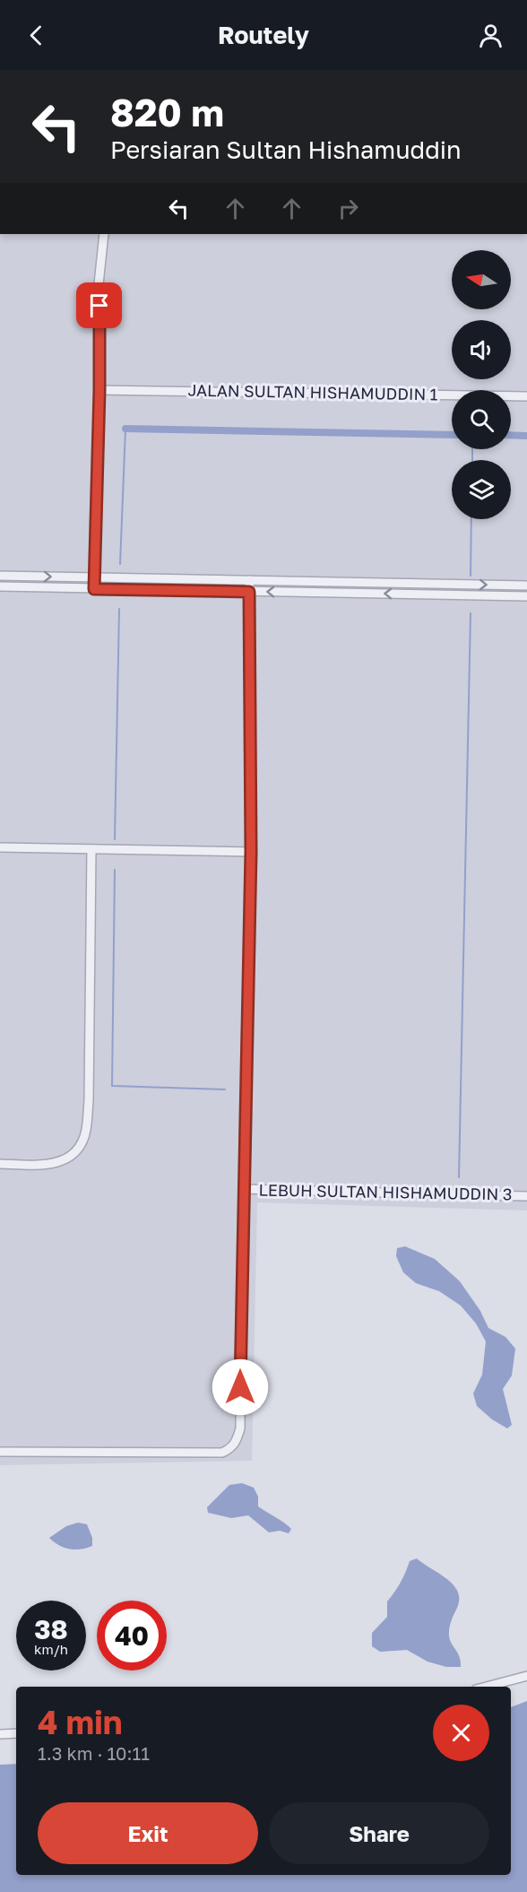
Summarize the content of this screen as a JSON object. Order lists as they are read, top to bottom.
{
  "streets": {
    "street": ["JALAN SULTAN HISHAMUDDIN 1", "LEBUH SULTAN HISHAMUDDIN 3"]
  },
  "north": "left",
  "page": {
    "header": "Routely",
    "turn": ["820 m", "Persiaran Sultan Hishamuddin"],
    "speed": "38 km/h",
    "limit": "40",
    "heading": ["4 min", "1.3 km · 10:11"],
    "buttons": ["Exit", "Share"]
  }
}
